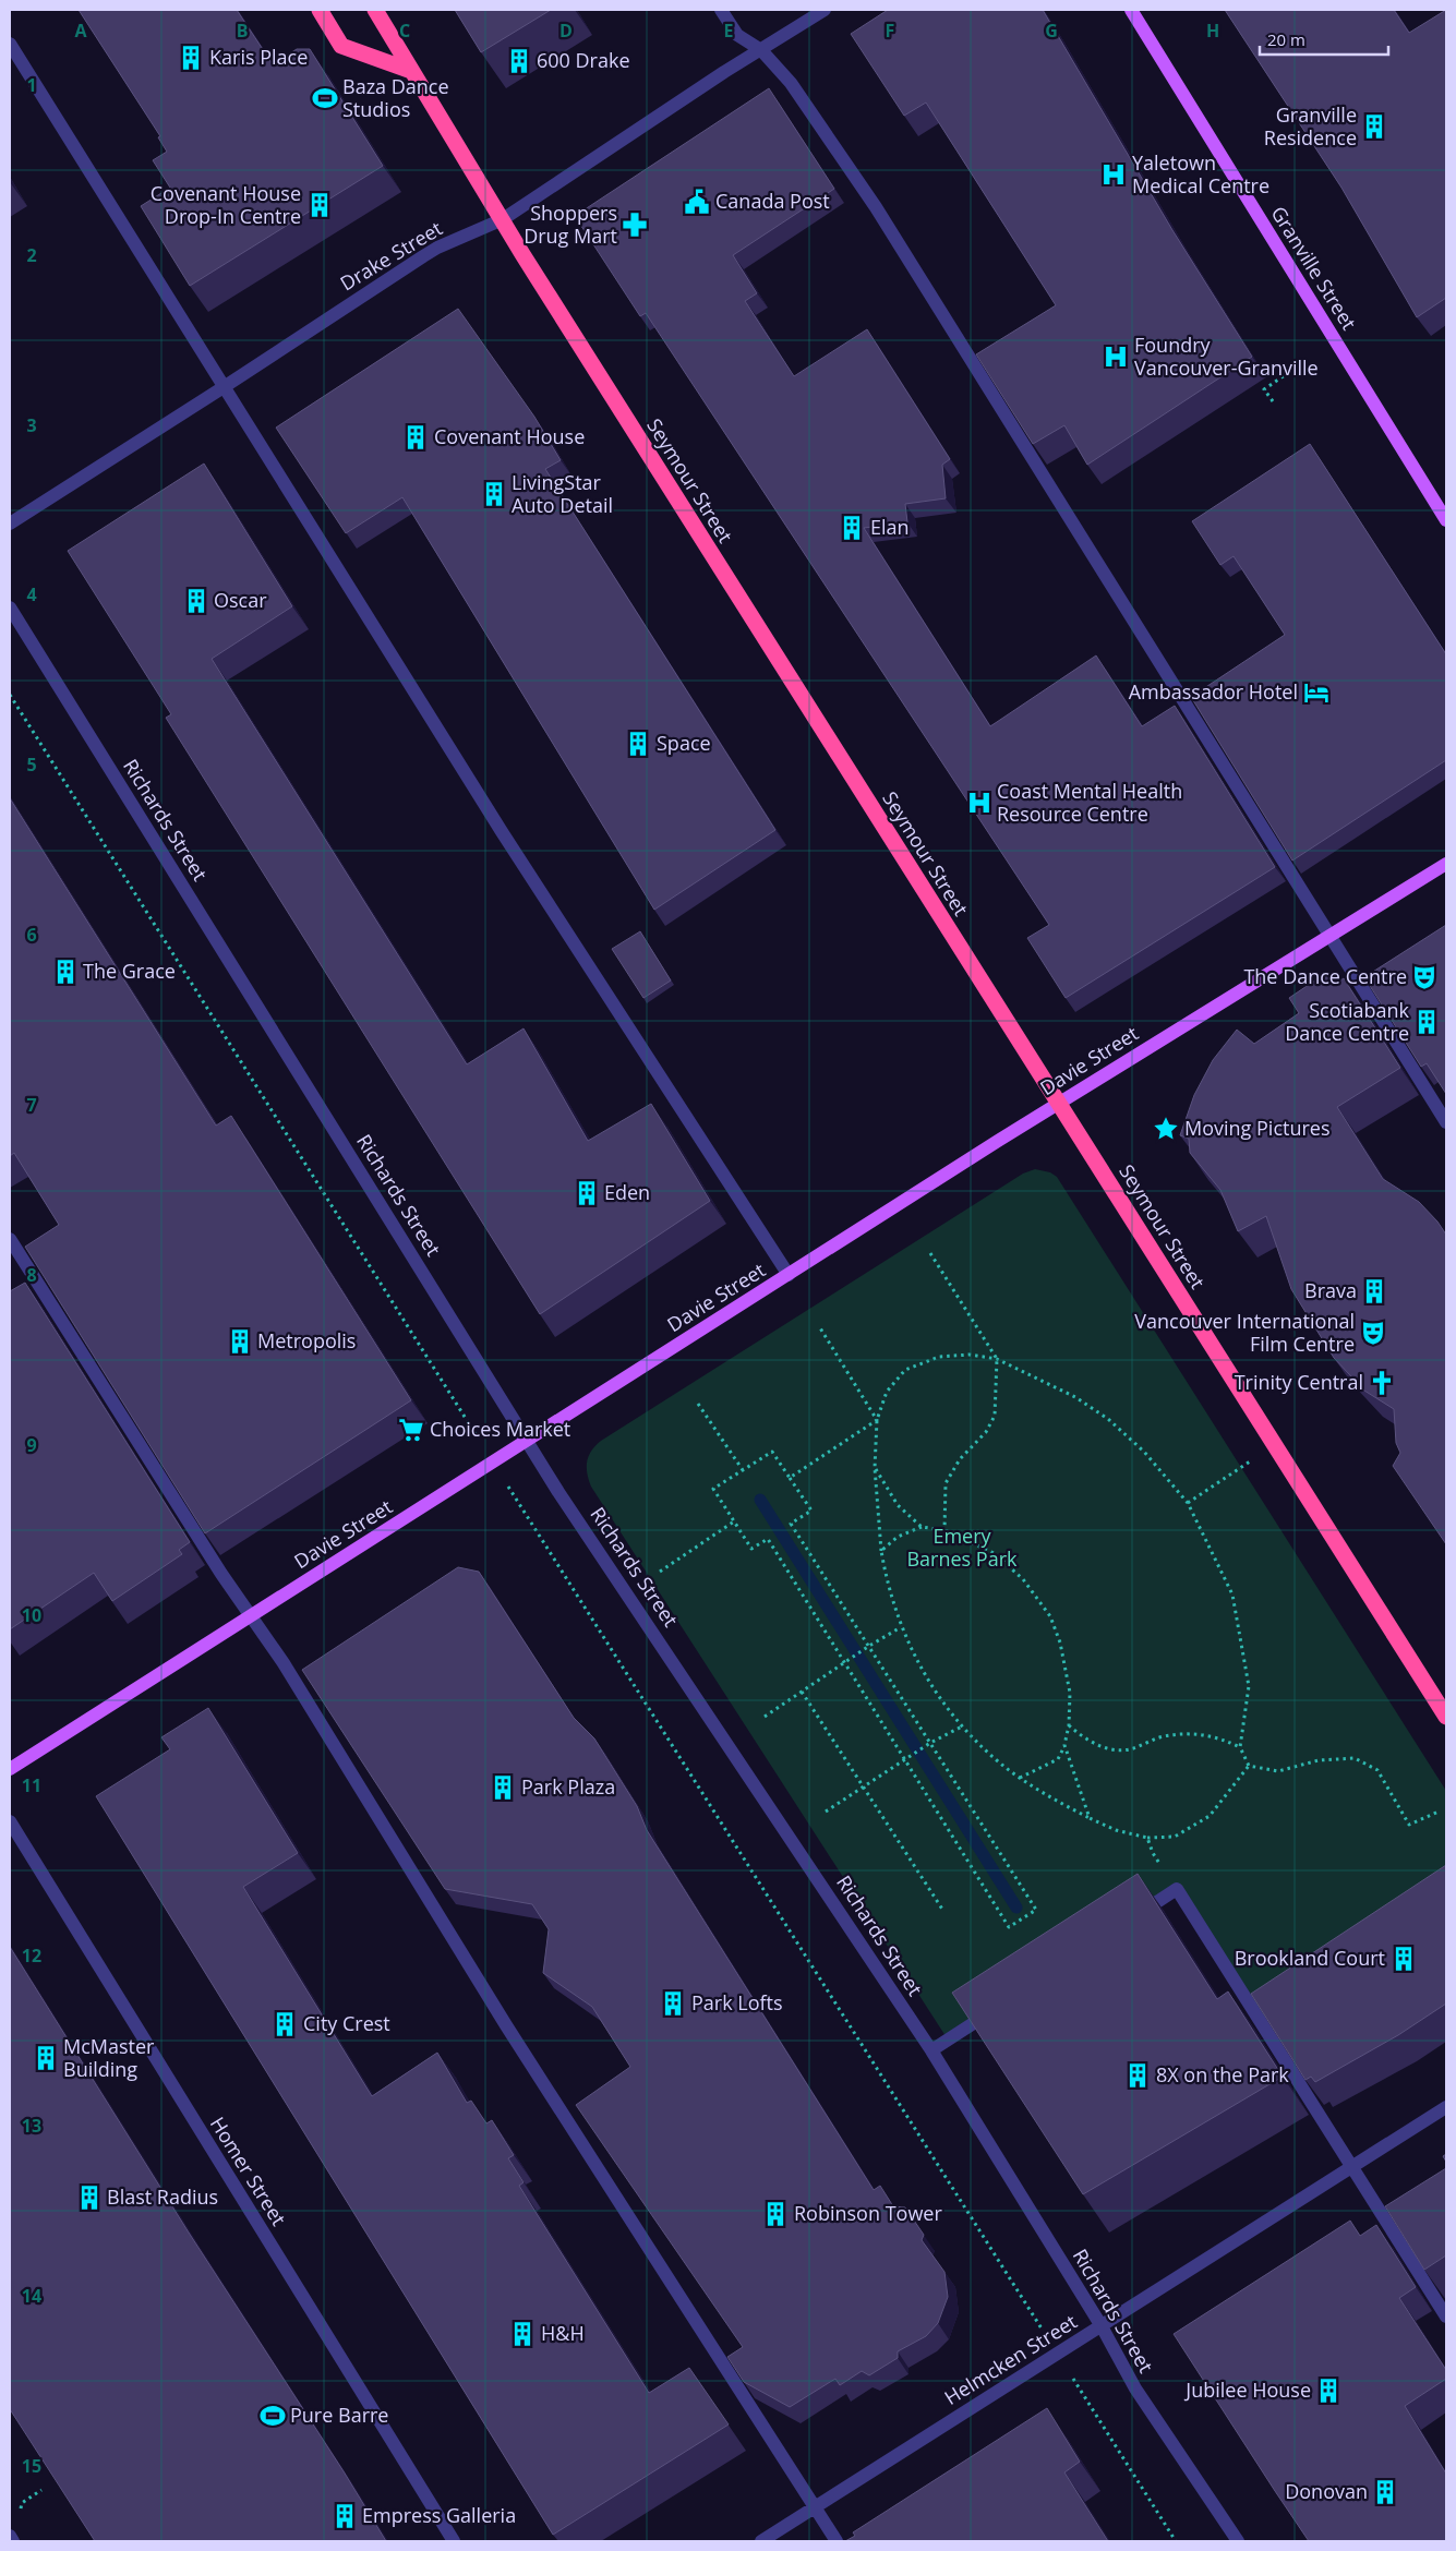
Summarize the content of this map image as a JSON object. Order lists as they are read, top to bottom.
{
  "streets": {
    "highway": ["Seymour Street"],
    "main road": ["Granville Street", "Davie Street"],
    "street": [
      "Drake Street",
      "Richards Street",
      "Homer Street",
      "Helmcken Street"
    ]
  },
  "crossings": [
    ["Drake Street", "Seymour Street"],
    ["Seymour Street", "Davie Street"],
    ["Richards Street", "Davie Street"],
    ["Richards Street", "Helmcken Street"]
  ],
  "parks": ["Emery Barnes Park"],
  "places": {
    "building": [
      "Karis Place",
      "600 Drake",
      "Granville Residence",
      "Covenant House Drop-In Centre",
      "Covenant House",
      "LivingStar Auto Detail",
      "Elan",
      "Oscar",
      "Space",
      "The Grace",
      "Scotiabank Dance Centre",
      "Eden",
      "Brava",
      "Metropolis",
      "Park Plaza",
      "Brookland Court",
      "Park Lofts",
      "City Crest",
      "McMaster Building",
      "8X on the Park",
      "Blast Radius",
      "Robinson Tower",
      "H&H",
      "Jubilee House",
      "Donovan",
      "Empress Galleria"
    ],
    "sports": ["Baza Dance Studios", "Pure Barre"],
    "hospital": ["Yaletown Medical Centre", "Foundry Vancouver-Granville", "Coast Mental Health Resource Centre"],
    "public building": ["Canada Post"],
    "pharmacy": ["Shoppers Drug Mart"],
    "hotel": ["Ambassador Hotel"],
    "theatre": ["The Dance Centre", "Vancouver International Film Centre"],
    "place": ["Moving Pictures"],
    "church": ["Trinity Central"],
    "supermarket": ["Choices Market"]
  },
  "scale_bar": "20 m",
  "grid": {
    "columns": [
      "A",
      "B",
      "C",
      "D",
      "E",
      "F",
      "G",
      "H"
    ],
    "rows": [
      "1",
      "2",
      "3",
      "4",
      "5",
      "6",
      "7",
      "8",
      "9",
      "10",
      "11",
      "12",
      "13",
      "14",
      "15"
    ]
  }
}
